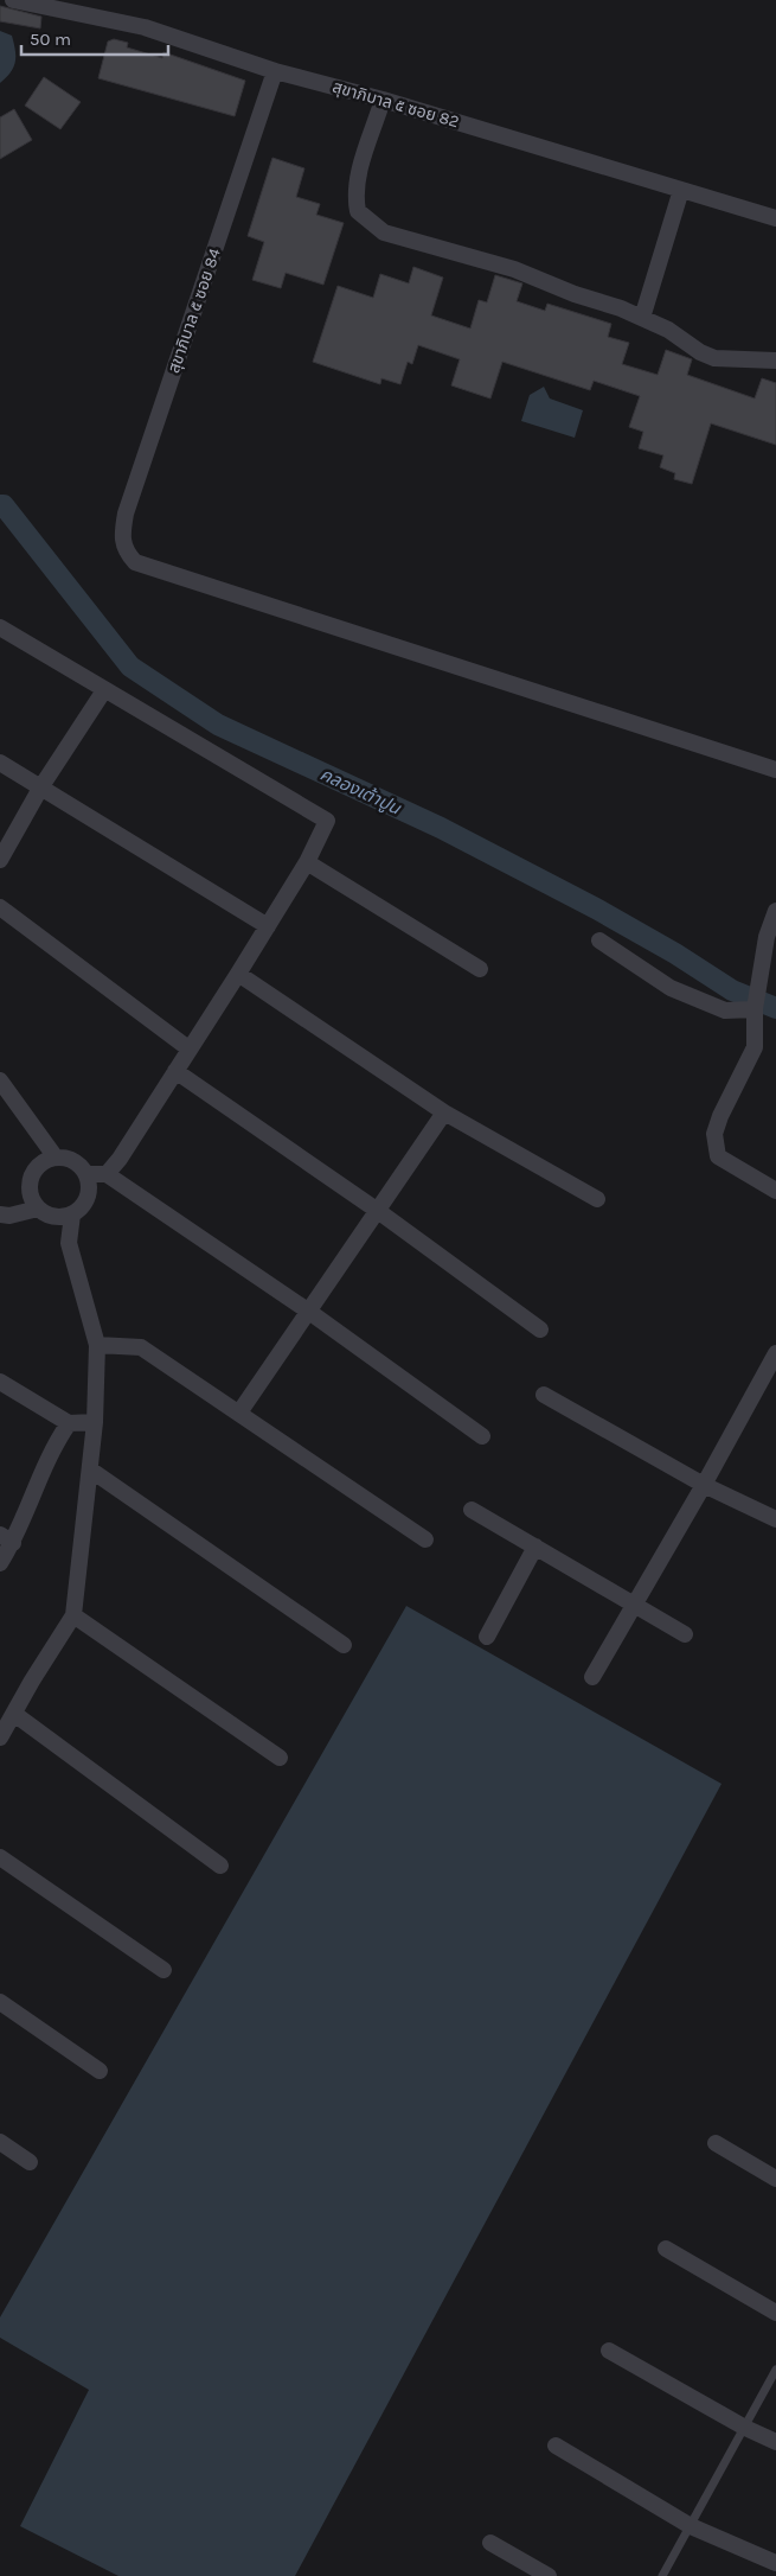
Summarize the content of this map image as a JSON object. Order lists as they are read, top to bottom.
{
  "streets": {
    "street": ["สุขาภิบาล ๕ ซอย 82", "สุขาภิบาล ๕ ซอย 84"]
  },
  "crossings": [
    ["สุขาภิบาล ๕ ซอย 82", "สุขาภิบาล ๕ ซอย 84"]
  ],
  "water": ["คลองเต้าปูน"],
  "scale_bar": "50 m"
}
